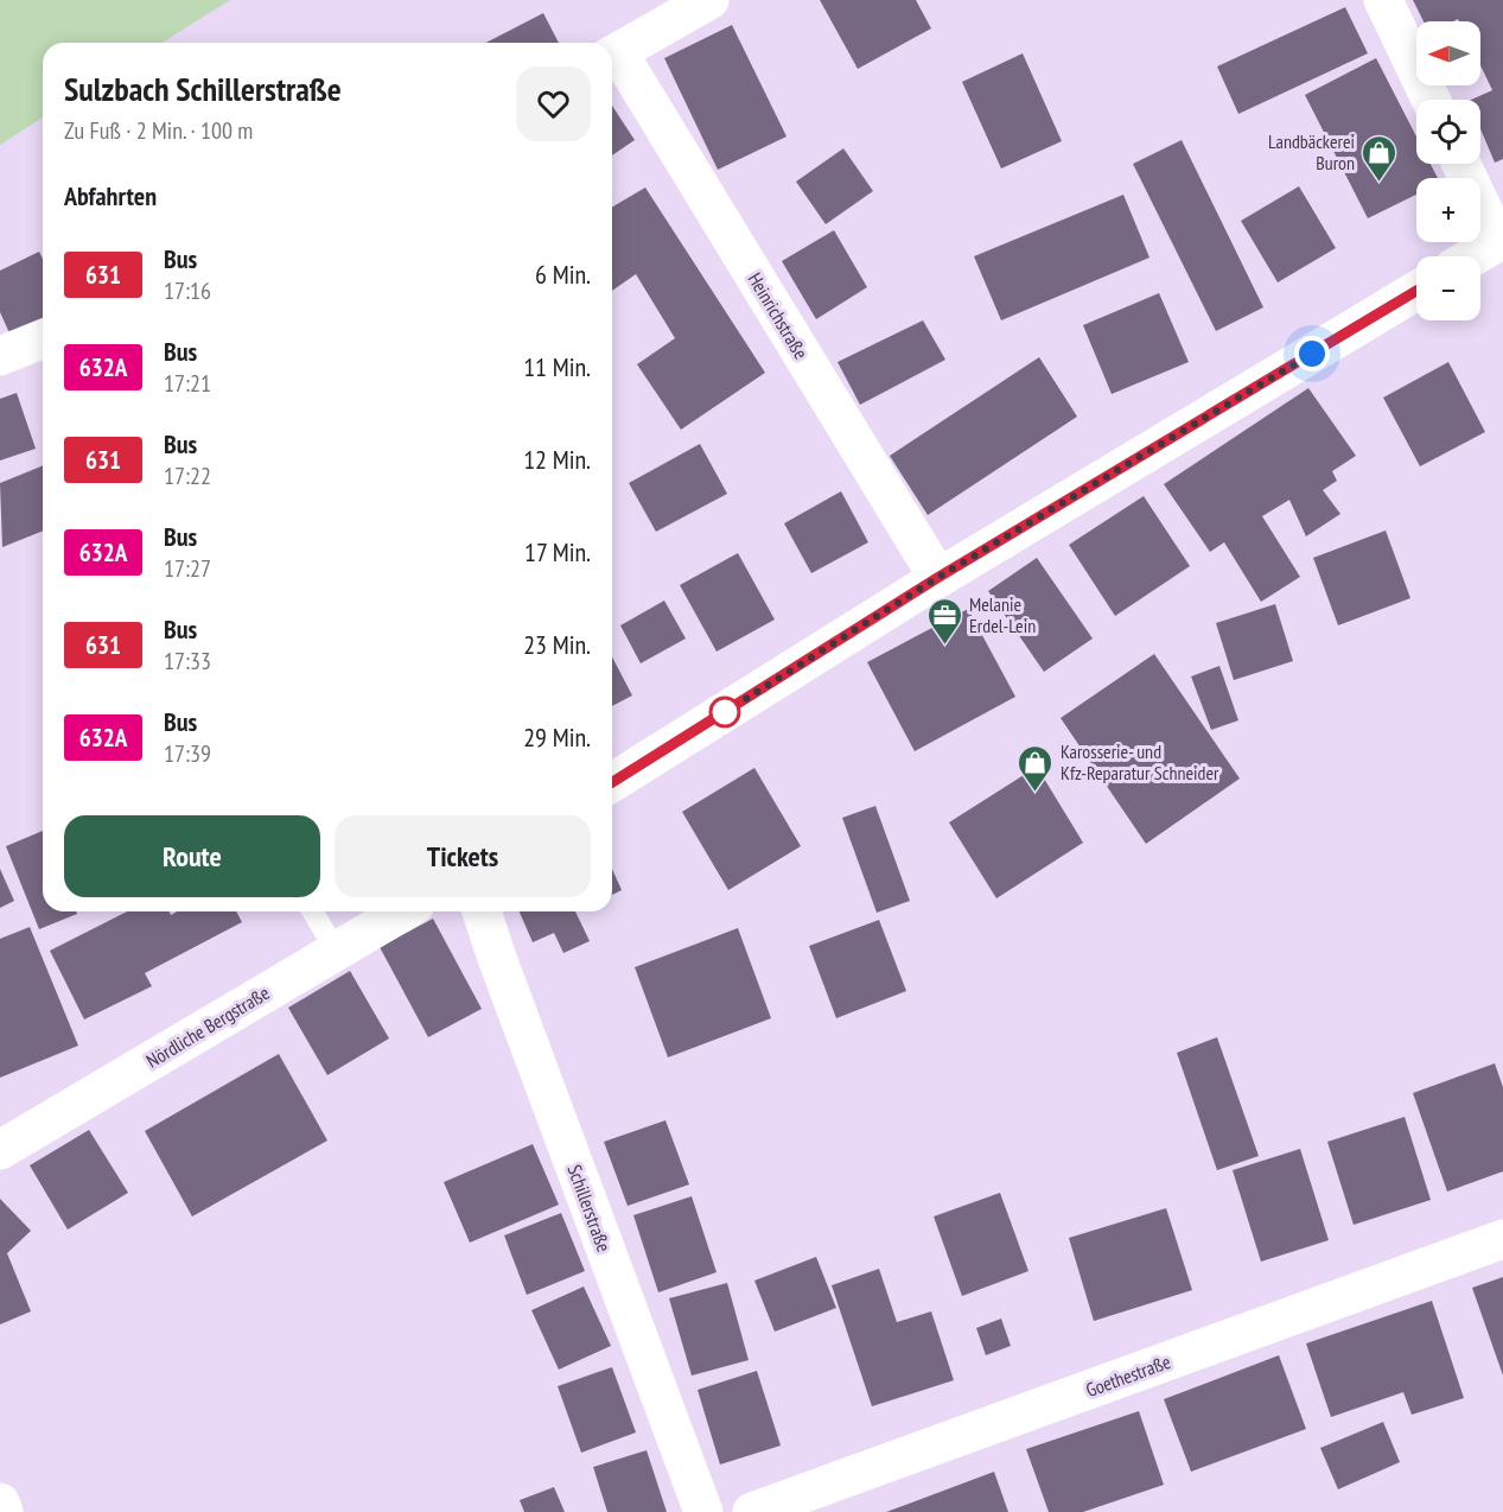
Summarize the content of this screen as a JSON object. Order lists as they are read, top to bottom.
{
  "streets": {
    "street": [
      "Heinrichstraße",
      "Nördliche Bergstraße",
      "Schillerstraße",
      "Goethestraße"
    ]
  },
  "places": {
    "shop": ["Landbäckerei Buron", "Karosserie- und Kfz-Reparatur Schneider"],
    "office": ["Melanie Erdel-Lein"]
  },
  "lines": ["bus line 631"],
  "north": "left",
  "page": {
    "map_buttons": ["+", "−"],
    "heading": [
      ["Sulzbach Schillerstraße", "Zu Fuß · 2 Min. · 100 m"],
      "Abfahrten"
    ],
    "list": [
      {
        "mark": "631",
        "name": "Bus",
        "note": "17:16",
        "value": "6 Min."
      },
      {
        "mark": "632A",
        "name": "Bus",
        "note": "17:21",
        "value": "11 Min."
      },
      {
        "mark": "631",
        "name": "Bus",
        "note": "17:22",
        "value": "12 Min."
      },
      {
        "mark": "632A",
        "name": "Bus",
        "note": "17:27",
        "value": "17 Min."
      },
      {
        "mark": "631",
        "name": "Bus",
        "note": "17:33",
        "value": "23 Min."
      },
      {
        "mark": "632A",
        "name": "Bus",
        "note": "17:39",
        "value": "29 Min."
      }
    ],
    "buttons": ["Route", "Tickets"]
  }
}
